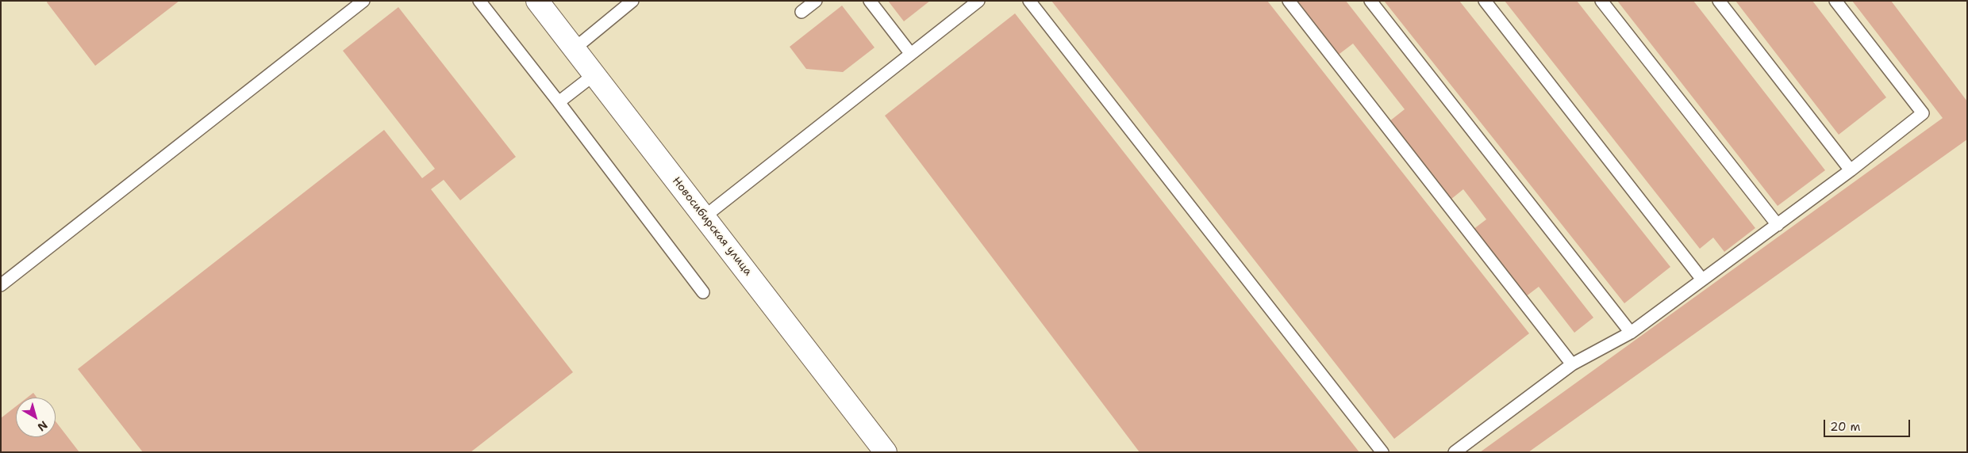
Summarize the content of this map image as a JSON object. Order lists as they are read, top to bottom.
{
  "streets": {
    "street": ["Новосибирская улица"]
  },
  "scale_bar": "20 m",
  "north": "bottom right"
}
